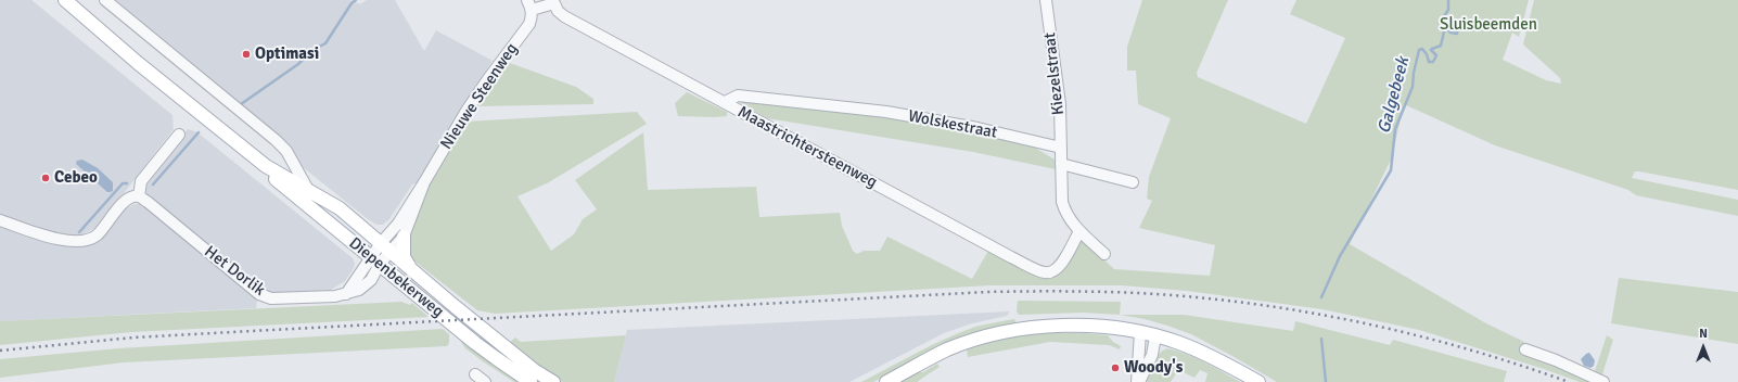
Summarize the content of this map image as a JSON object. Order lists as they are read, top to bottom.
{
  "streets": {
    "main road": ["Diepenbekerweg"],
    "street": [
      "Kiezelstraat",
      "Nieuwe Steenweg",
      "Wolskestraat",
      "Maastrichtersteenweg",
      "Het Dorlik"
    ]
  },
  "crossings": [
    ["Kiezelstraat", "Wolskestraat"],
    ["Nieuwe Steenweg", "Maastrichtersteenweg"],
    ["Nieuwe Steenweg", "Het Dorlik"],
    ["Nieuwe Steenweg", "Diepenbekerweg"],
    ["Wolskestraat", "Maastrichtersteenweg"],
    ["Het Dorlik", "Diepenbekerweg"]
  ],
  "water": ["Galgebeek"],
  "parks": ["Sluisbeemden"],
  "places": ["Optimasi", "Cebeo", "Woody's"],
  "north": "top"
}
